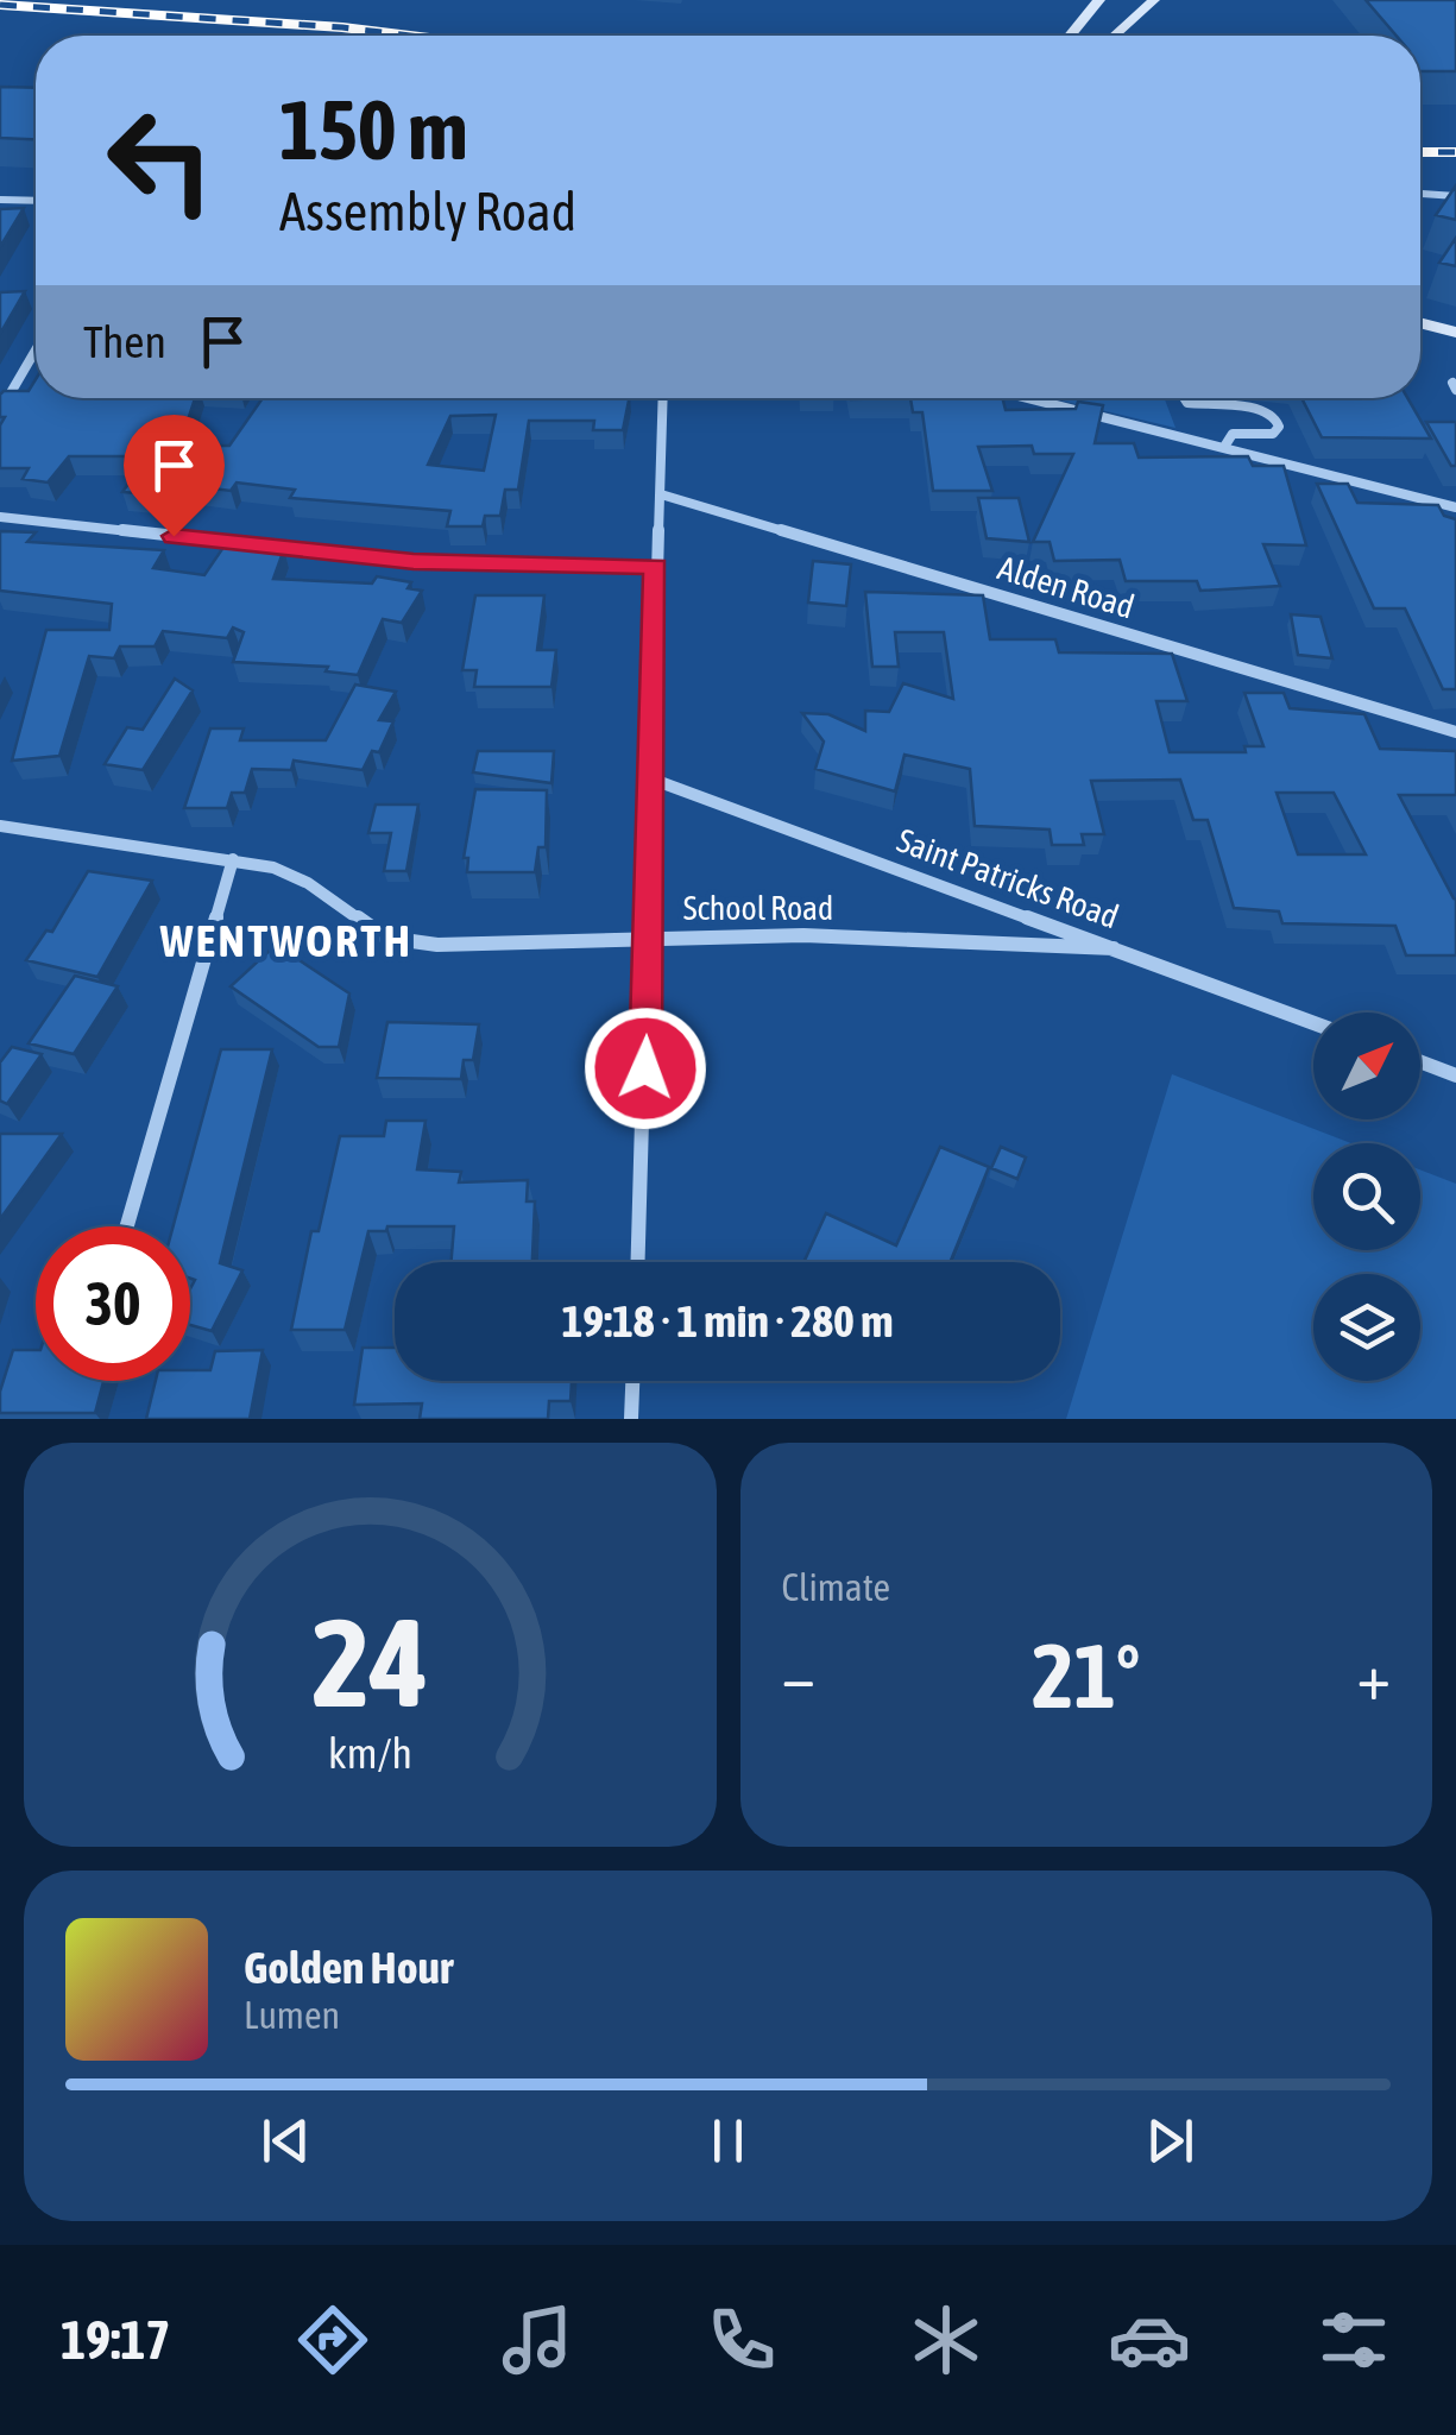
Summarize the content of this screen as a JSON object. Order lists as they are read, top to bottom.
{
  "streets": {
    "street": ["Alden Road", "Saint Patricks Road", "School Road"]
  },
  "crossings": [
    ["Saint Patricks Road", "School Road"]
  ],
  "districts": ["WENTWORTH"],
  "north": "top right",
  "page": {
    "turn": ["150 m", "Assembly Road"],
    "then": "Then",
    "limit": "30",
    "trip": "19:18 · 1 min · 280 m",
    "tile": "Climate",
    "heat": ["−", "21°", "+"],
    "song": ["Golden Hour", "Lumen"],
    "tabs": "19:17",
    "gauge": ["24", "km/h"]
  }
}
